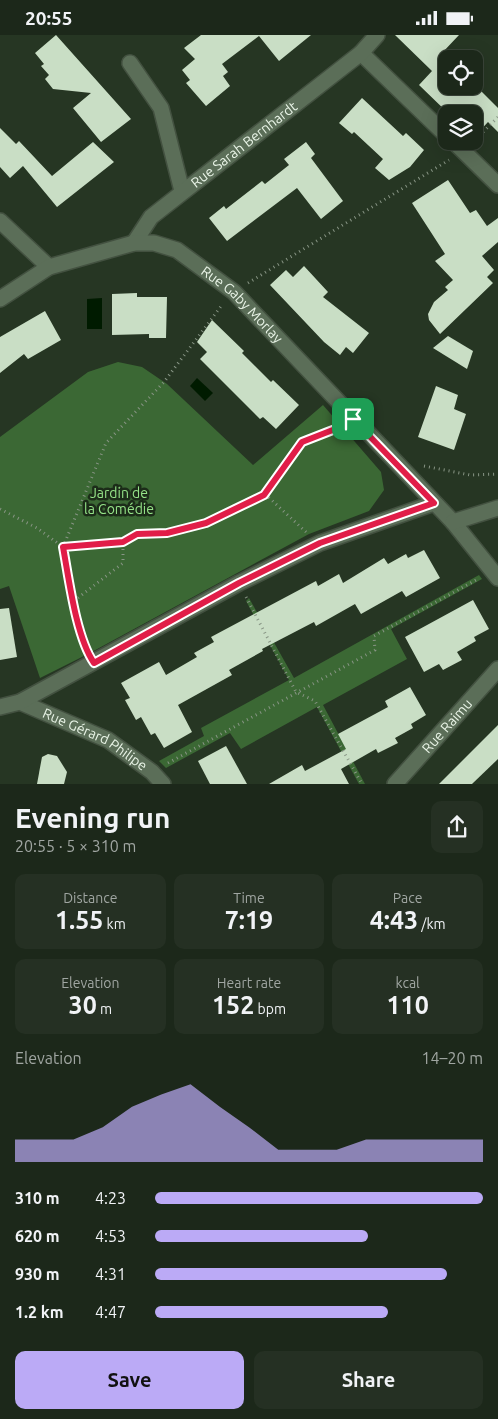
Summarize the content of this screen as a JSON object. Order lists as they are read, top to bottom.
{
  "streets": {
    "street": [
      "Rue Sarah Bernhardt",
      "Rue Gaby Morlay",
      "Rue Raimu",
      "Rue Gérard Philipe"
    ]
  },
  "crossings": [
    ["Rue Sarah Bernhardt", "Rue Gaby Morlay"]
  ],
  "parks": ["Jardin de la Comédie"],
  "page": {
    "status": "20:55",
    "heading": ["Evening run", "20:55 · 5 × 310 m"],
    "stats": [
      ["Distance", "1.55 km"],
      ["Time", "7:19"],
      ["Pace", "4:43 /km"],
      ["Elevation", "30 m"],
      ["Heart rate", "152 bpm"],
      ["kcal", "110"]
    ],
    "chart": ["Elevation", "14–20 m"],
    "list": [
      {
        "name": "310 m",
        "note": "4:23"
      },
      {
        "name": "620 m",
        "note": "4:53"
      },
      {
        "name": "930 m",
        "note": "4:31"
      },
      {
        "name": "1.2 km",
        "note": "4:47"
      }
    ],
    "buttons": ["Save", "Share"]
  }
}
